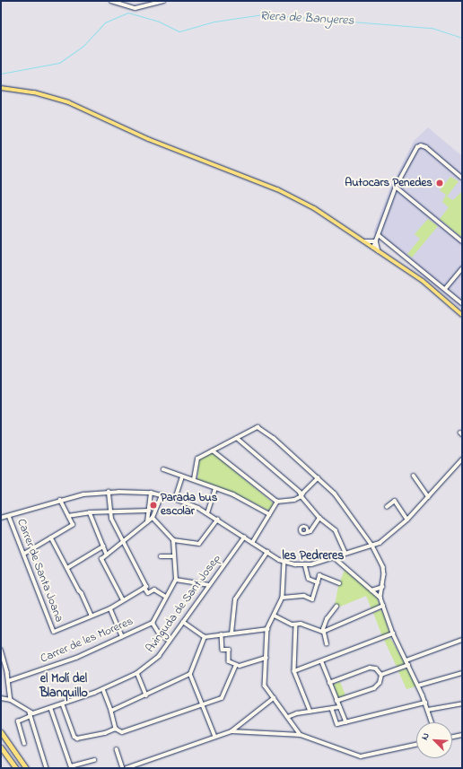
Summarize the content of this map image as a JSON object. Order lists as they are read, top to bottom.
{
  "streets": {
    "street": ["Carrer de Santa Joana", "Avinguda de Sant Josep", "Carrer de les Moreres"]
  },
  "districts": ["les Pedreres", "el Molí del Blanquillo"],
  "water": ["Riera de Banyeres"],
  "places": ["Autocars Penedes", "Parada bus escolar"],
  "north": "top left"
}
